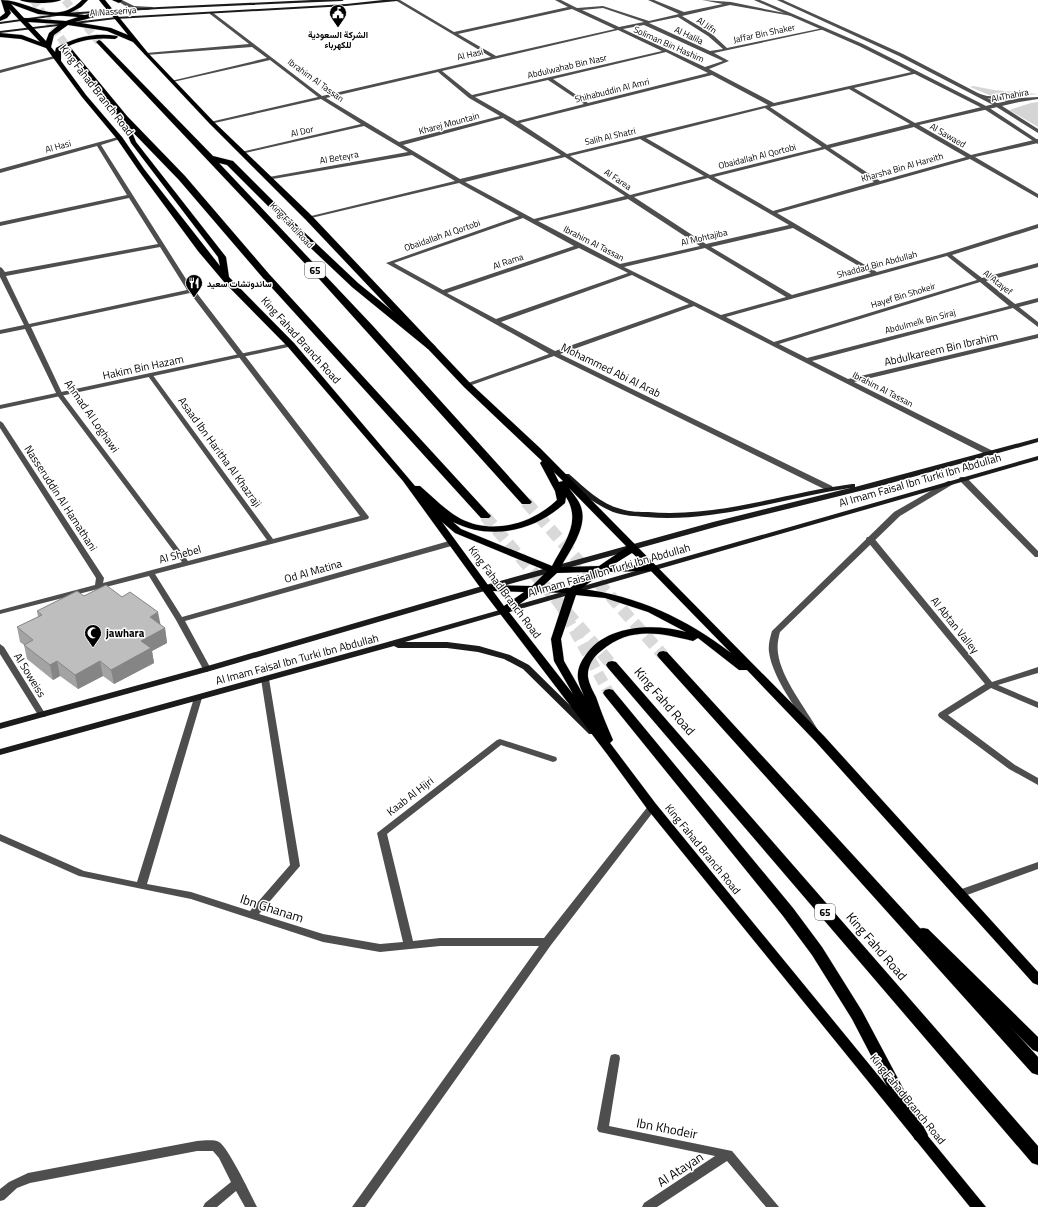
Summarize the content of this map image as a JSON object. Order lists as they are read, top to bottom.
{
  "streets": {
    "highway": ["King Fahd Road", "65"],
    "main road": ["Al Nasseriya", "King Fahad Branch Road", "Al Imam Faisal Ibn Turki Ibn Abdullah"],
    "street": [
      "Al Jifn",
      "Jaffar Bin Shaker",
      "Al Halila",
      "Soliman Bin Hashim",
      "Al Hasi",
      "Abdulwahab Bin Nasr",
      "Ibrahim Al Tassan",
      "Shihabuddin Al Amri",
      "Al Thahira",
      "Kharej Mountain",
      "Al Dor",
      "Al Sawaed",
      "Salih Al Shatri",
      "Obaidallah Al Qortobi",
      "Al Beteyra",
      "Kharsha Bin Al Hareith",
      "Al Farea",
      "Al Mohtajiba",
      "Al Rama",
      "Shaddad Bin Abdullah",
      "Al Atayef",
      "Hayef Bin Shokeir",
      "Abdulmelk Bin Siraj",
      "Abdulkareem Bin Ibrahim",
      "Hakim Bin Hazam",
      "Mohammed Abi Al Arab",
      "Ahmad Al Loghawi",
      "Asaad Ibn Haritha Al Khazraji",
      "Nasseruddin Al Hamathani",
      "Al Shebel",
      "Od Al Matina",
      "Al Abtan Valley",
      "Al Soweiss",
      "Kaab Al Hijri",
      "Ibn Ghanam",
      "Ibn Khodeir",
      "Al Atayan"
    ]
  },
  "crossings": [
    ["Al Nasseriya", "Ibrahim Al Tassan"],
    ["Al Nasseriya", "King Fahad Branch Road"],
    ["Al Jifn", "Jaffar Bin Shaker"],
    ["Al Jifn", "Al Hasi"],
    ["Jaffar Bin Shaker", "Al Halila"],
    ["Al Halila", "Soliman Bin Hashim"],
    ["Al Halila", "Al Hasi"],
    ["Soliman Bin Hashim", "Al Hasi"],
    ["Soliman Bin Hashim", "Abdulwahab Bin Nasr"],
    ["Soliman Bin Hashim", "Shihabuddin Al Amri"],
    ["Soliman Bin Hashim", "Salih Al Shatri"],
    ["Al Hasi", "Ibrahim Al Tassan"],
    ["Al Hasi", "King Fahad Branch Road"],
    ["Al Hasi", "Al Farea"],
    ["Abdulwahab Bin Nasr", "Al Farea"],
    ["Ibrahim Al Tassan", "Kharej Mountain"],
    ["Ibrahim Al Tassan", "Al Dor"],
    ["Ibrahim Al Tassan", "Salih Al Shatri"],
    ["Ibrahim Al Tassan", "Obaidallah Al Qortobi"],
    ["Ibrahim Al Tassan", "Al Beteyra"],
    ["Ibrahim Al Tassan", "Al Mohtajiba"],
    ["Ibrahim Al Tassan", "Al Rama"],
    ["Ibrahim Al Tassan", "Shaddad Bin Abdullah"],
    ["Ibrahim Al Tassan", "Hayef Bin Shokeir"],
    ["Ibrahim Al Tassan", "Abdulmelk Bin Siraj"],
    ["Ibrahim Al Tassan", "Abdulkareem Bin Ibrahim"],
    ["Ibrahim Al Tassan", "Al Imam Faisal Ibn Turki Ibn Abdullah"],
    ["King Fahad Branch Road", "Hakim Bin Hazam"],
    ["King Fahad Branch Road", "Al Imam Faisal Ibn Turki Ibn Abdullah"],
    ["King Fahad Branch Road", "Od Al Matina"],
    ["Shihabuddin Al Amri", "Al Farea"],
    ["Al Thahira", "Obaidallah Al Qortobi"],
    ["Kharej Mountain", "Al Farea"],
    ["Al Sawaed", "Salih Al Shatri"],
    ["Al Sawaed", "Obaidallah Al Qortobi"],
    ["Al Sawaed", "Kharsha Bin Al Hareith"],
    ["Salih Al Shatri", "Al Farea"],
    ["Obaidallah Al Qortobi", "Al Farea"],
    ["Obaidallah Al Qortobi", "Mohammed Abi Al Arab"],
    ["Al Farea", "Al Mohtajiba"],
    ["Al Farea", "Shaddad Bin Abdullah"],
    ["Al Rama", "Mohammed Abi Al Arab"],
    ["Shaddad Bin Abdullah", "Al Atayef"],
    ["Al Atayef", "Hayef Bin Shokeir"],
    ["Al Atayef", "Abdulmelk Bin Siraj"],
    ["Hakim Bin Hazam", "Ahmad Al Loghawi"],
    ["Hakim Bin Hazam", "Asaad Ibn Haritha Al Khazraji"],
    ["Hakim Bin Hazam", "Al Shebel"],
    ["Ahmad Al Loghawi", "Al Shebel"],
    ["Asaad Ibn Haritha Al Khazraji", "Al Shebel"],
    ["Al Imam Faisal Ibn Turki Ibn Abdullah", "Al Soweiss"],
    ["Nasseruddin Al Hamathani", "Al Shebel"],
    ["Kaab Al Hijri", "Ibn Ghanam"],
    ["Ibn Khodeir", "Al Atayan"]
  ],
  "places": {
    "public building": ["الشركة السعودية للكهرباء"],
    "restaurant": ["ساندوتشات سعيد"],
    "mosque": ["jawhara"]
  }
}
